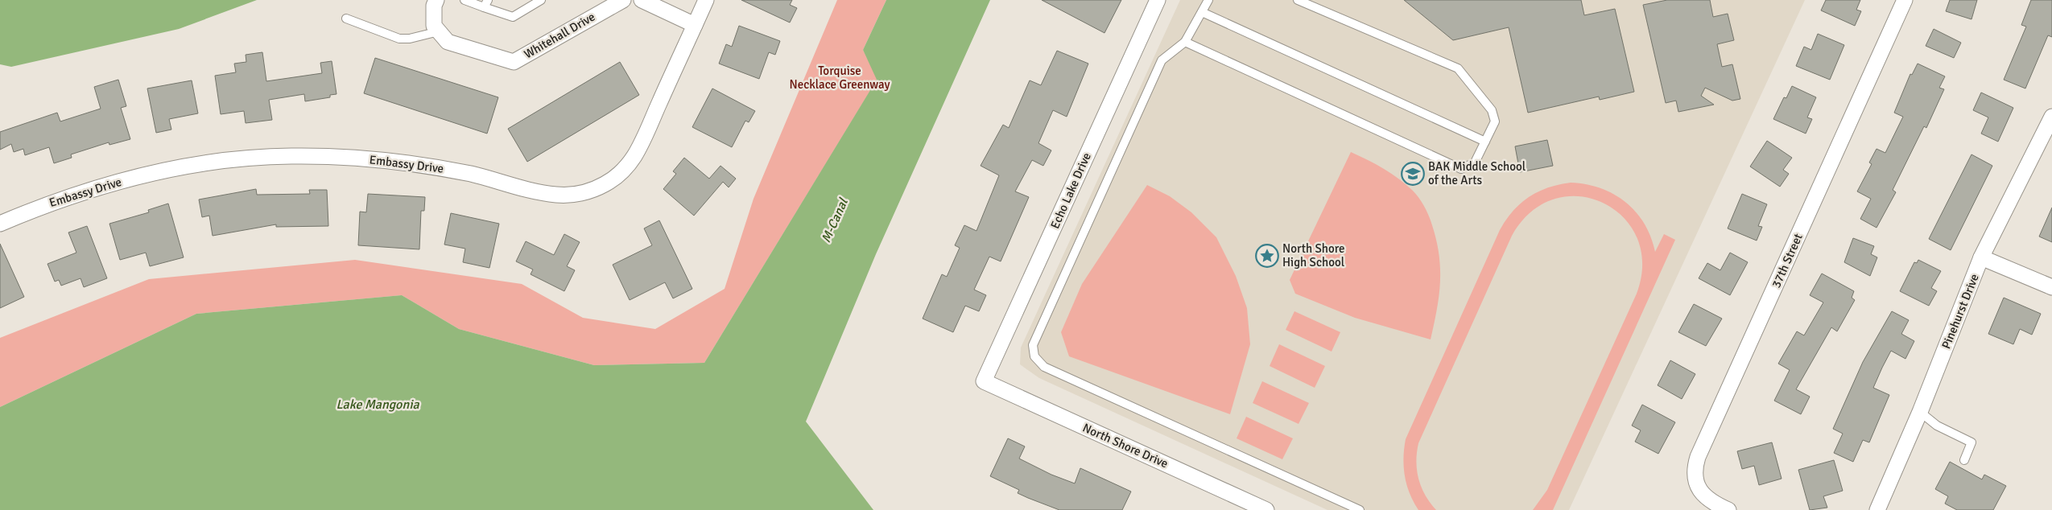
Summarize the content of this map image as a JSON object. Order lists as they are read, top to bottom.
{
  "streets": {
    "street": [
      "Whitehall Drive",
      "Embassy Drive",
      "Echo Lake Drive",
      "37th Street",
      "Pinehurst Drive",
      "North Shore Drive"
    ]
  },
  "crossings": [
    ["Echo Lake Drive", "North Shore Drive"]
  ],
  "water": ["M-Canal", "Lake Mangonia"],
  "parks": ["Torquise Necklace Greenway"],
  "places": {
    "school or university": ["BAK Middle School of the Arts"],
    "place": ["North Shore High School"]
  }
}
